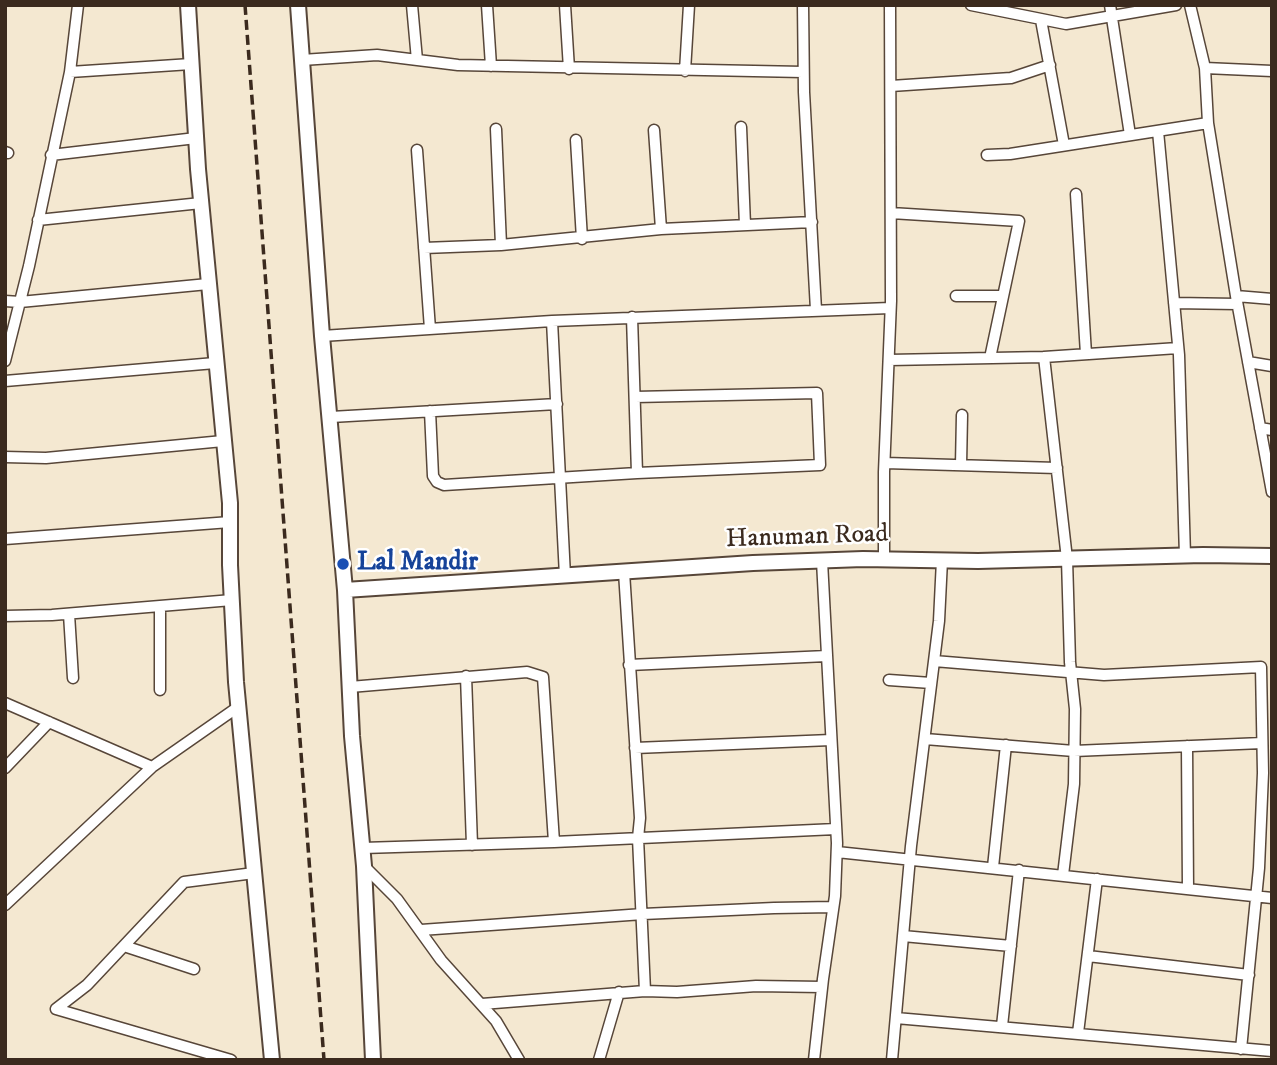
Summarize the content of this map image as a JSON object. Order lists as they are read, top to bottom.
{
  "streets": {
    "street": ["Hanuman Road"]
  },
  "places": ["Lal Mandir"]
}
